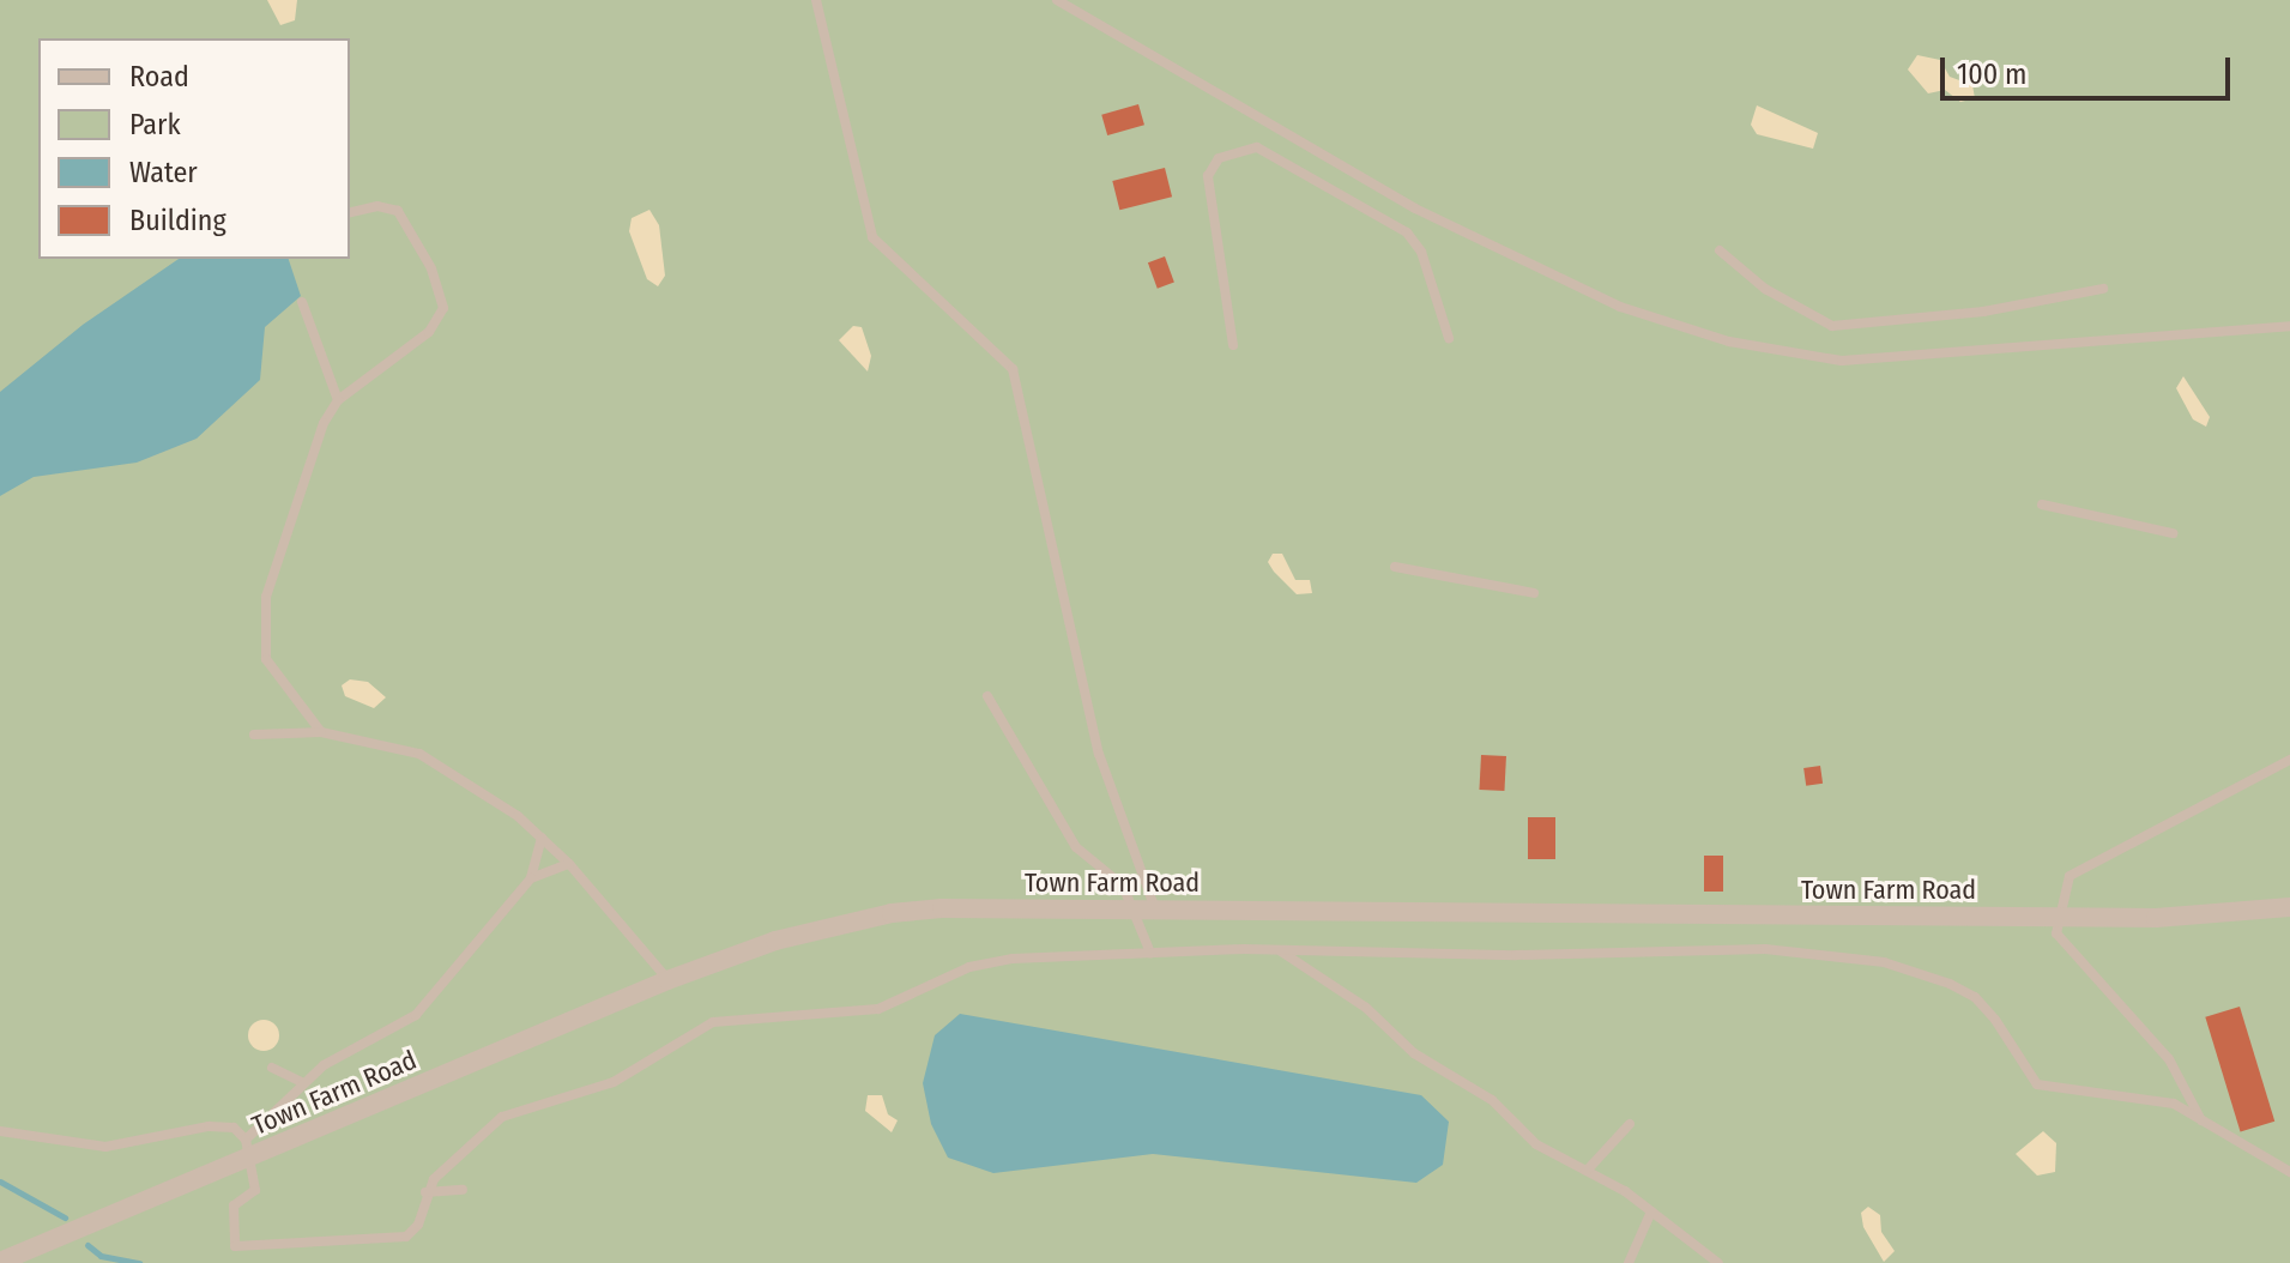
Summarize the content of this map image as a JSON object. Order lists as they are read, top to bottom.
{
  "streets": {
    "street": ["Town Farm Road"]
  },
  "legend": [
    "Road",
    "Park",
    "Water",
    "Building"
  ],
  "scale_bar": "100 m"
}
